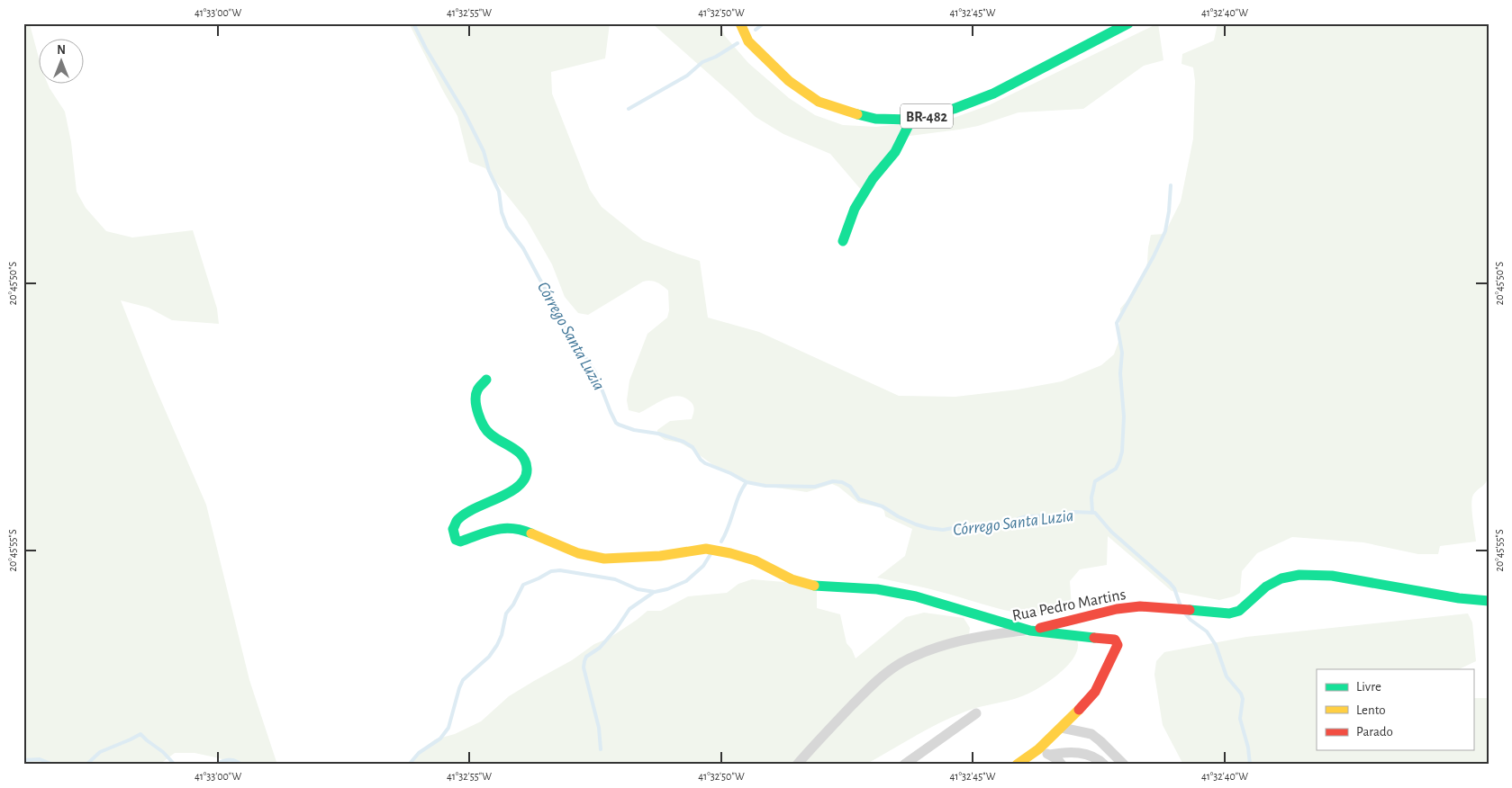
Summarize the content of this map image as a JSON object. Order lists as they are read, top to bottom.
{
  "streets": {
    "main road": ["BR-482", "Rua Pedro Martins"]
  },
  "water": ["Córrego Santa Luzia"],
  "legend": ["Livre", "Lento", "Parado"],
  "north": "top",
  "coordinates": [
    "41°33'00\"W",
    "41°32'55\"W",
    "41°32'50\"W",
    "41°32'45\"W",
    "41°32'40\"W",
    "20°45'50\"S",
    "20°45'55\"S"
  ]
}
